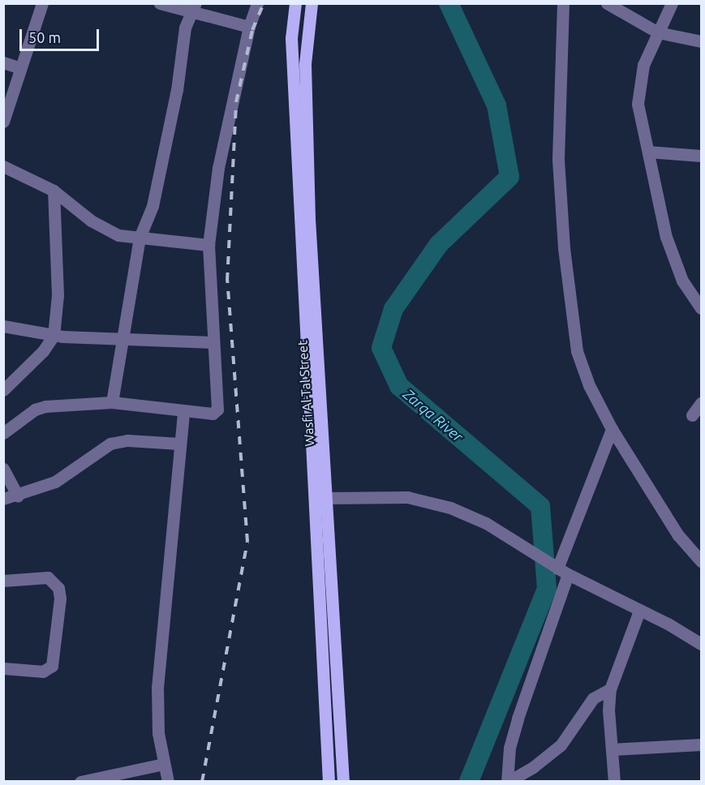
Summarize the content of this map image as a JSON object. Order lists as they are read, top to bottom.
{
  "streets": {
    "main road": ["Wasfi Al-Tal Street"]
  },
  "water": ["Zarqa River"],
  "scale_bar": "50 m"
}
